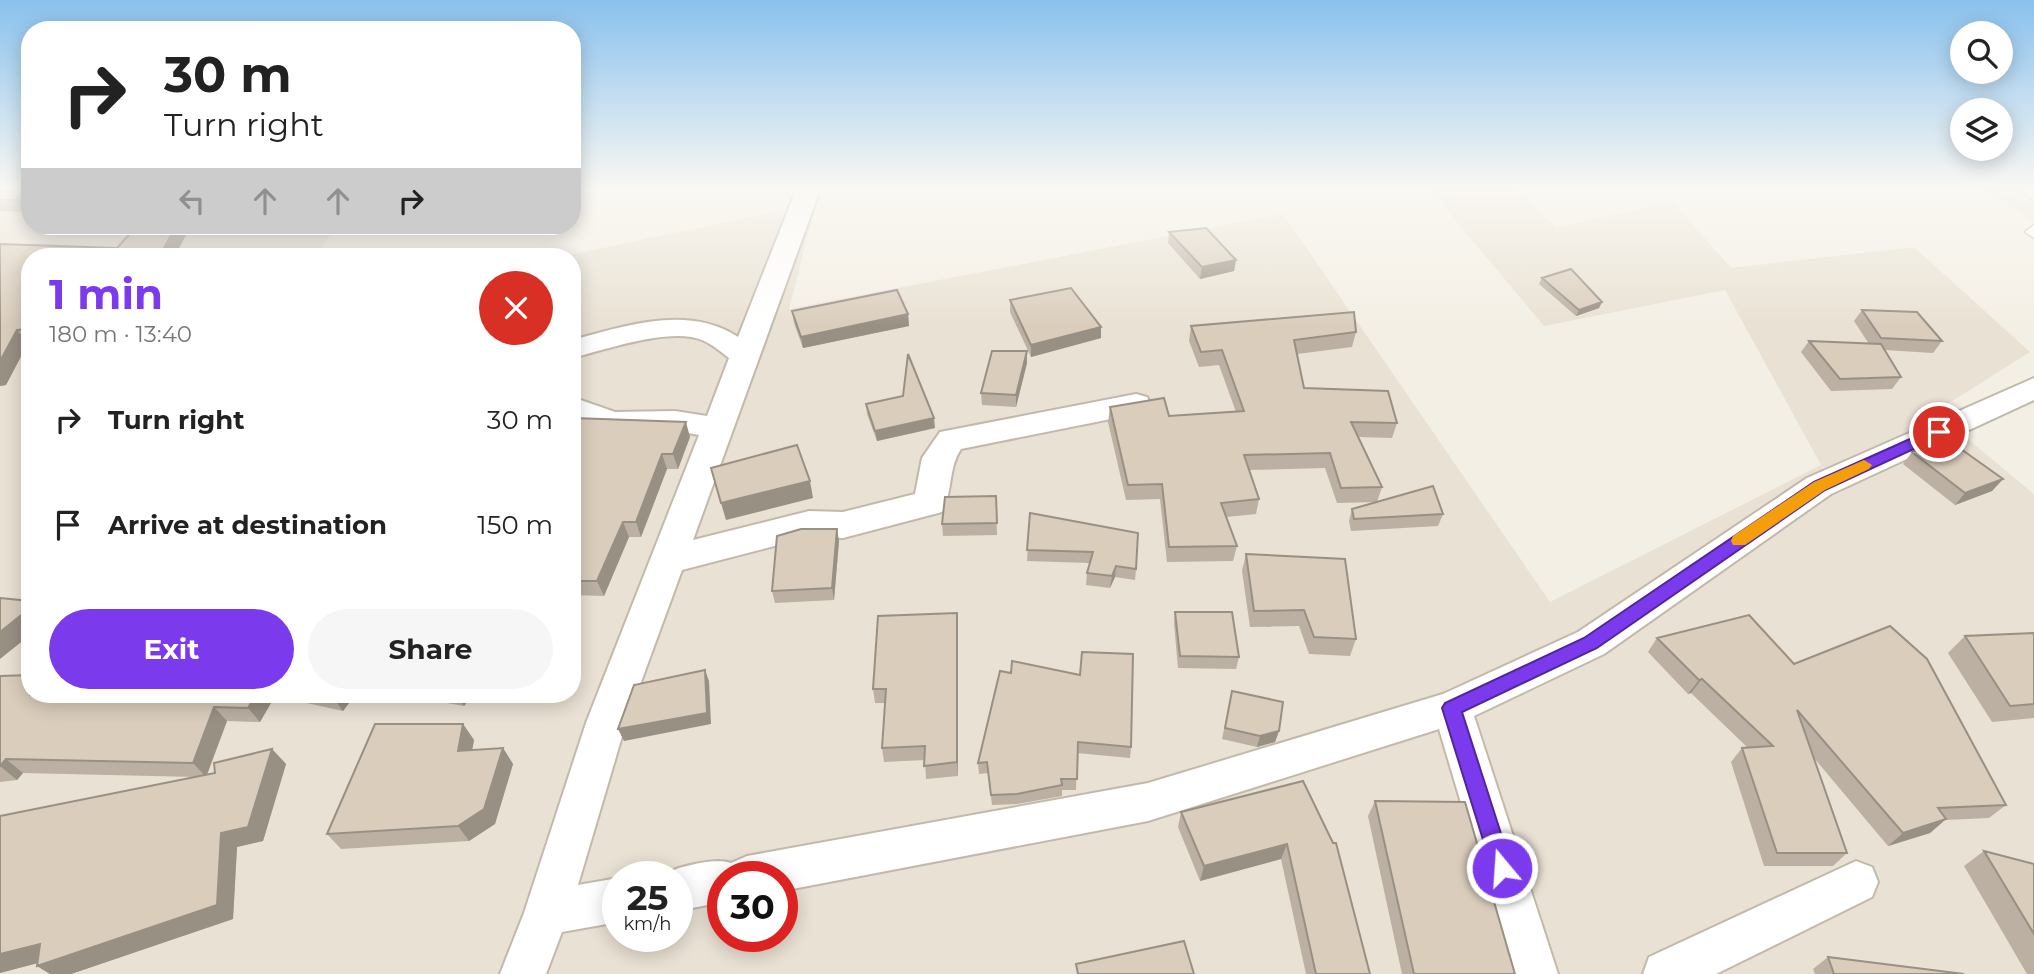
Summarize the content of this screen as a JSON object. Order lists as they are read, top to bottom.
{
  "page": {
    "turn": ["30 m", "Turn right"],
    "heading": ["1 min", "180 m · 13:40"],
    "list": [
      {
        "name": "Turn right",
        "value": "30 m"
      },
      {
        "name": "Arrive at destination",
        "value": "150 m"
      }
    ],
    "buttons": ["Exit", "Share"],
    "speed": "25 km/h",
    "limit": "30"
  }
}
